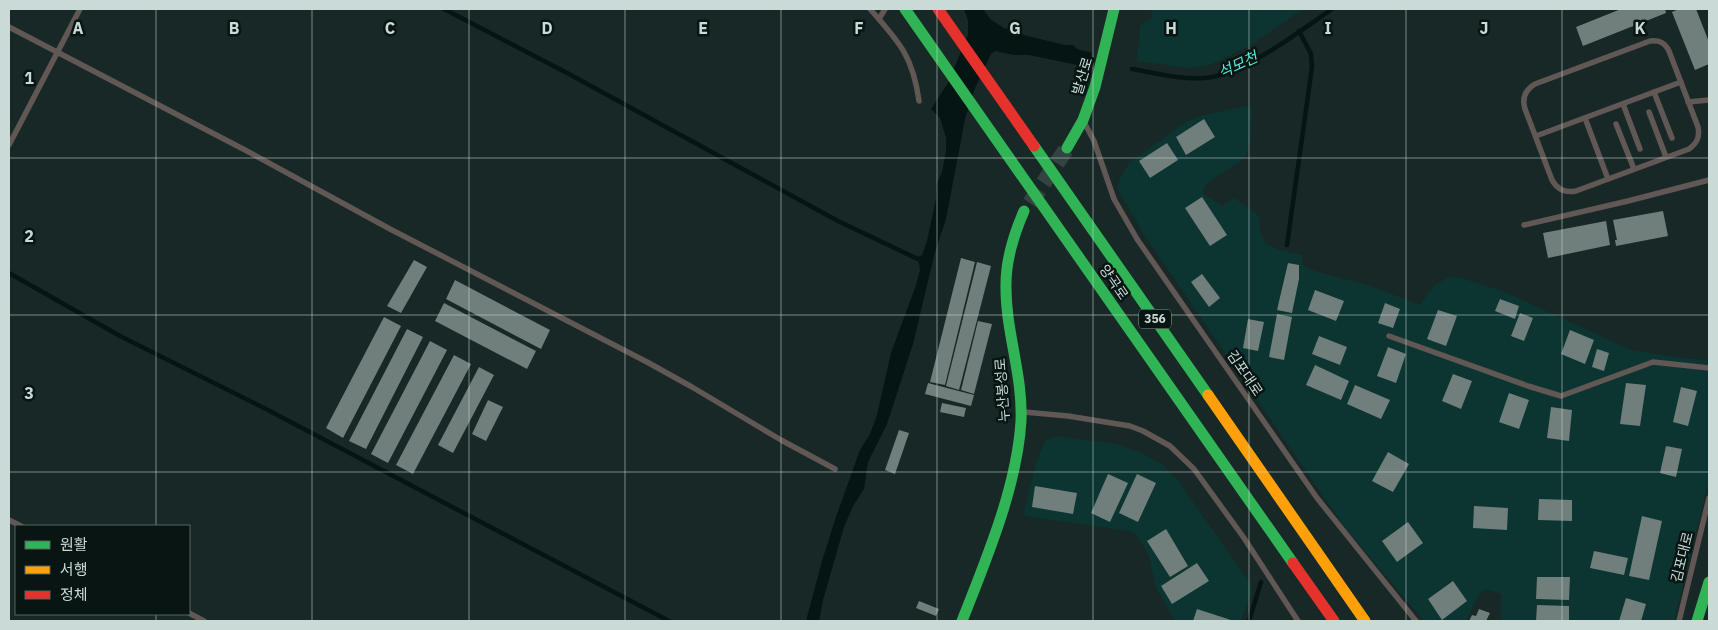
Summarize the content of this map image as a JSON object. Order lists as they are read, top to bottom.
{
  "streets": {
    "main road": [
      "발산로",
      "양곡로",
      "356",
      "누산봉성로"
    ],
    "lane": ["김포대로"]
  },
  "crossings": [
    ["발산로", "김포대로"]
  ],
  "water": ["석모천"],
  "legend": ["원활", "서행", "정체"],
  "grid": {
    "columns": [
      "A",
      "B",
      "C",
      "D",
      "E",
      "F",
      "G",
      "H",
      "I",
      "J",
      "K"
    ],
    "rows": ["1", "2", "3"]
  }
}
